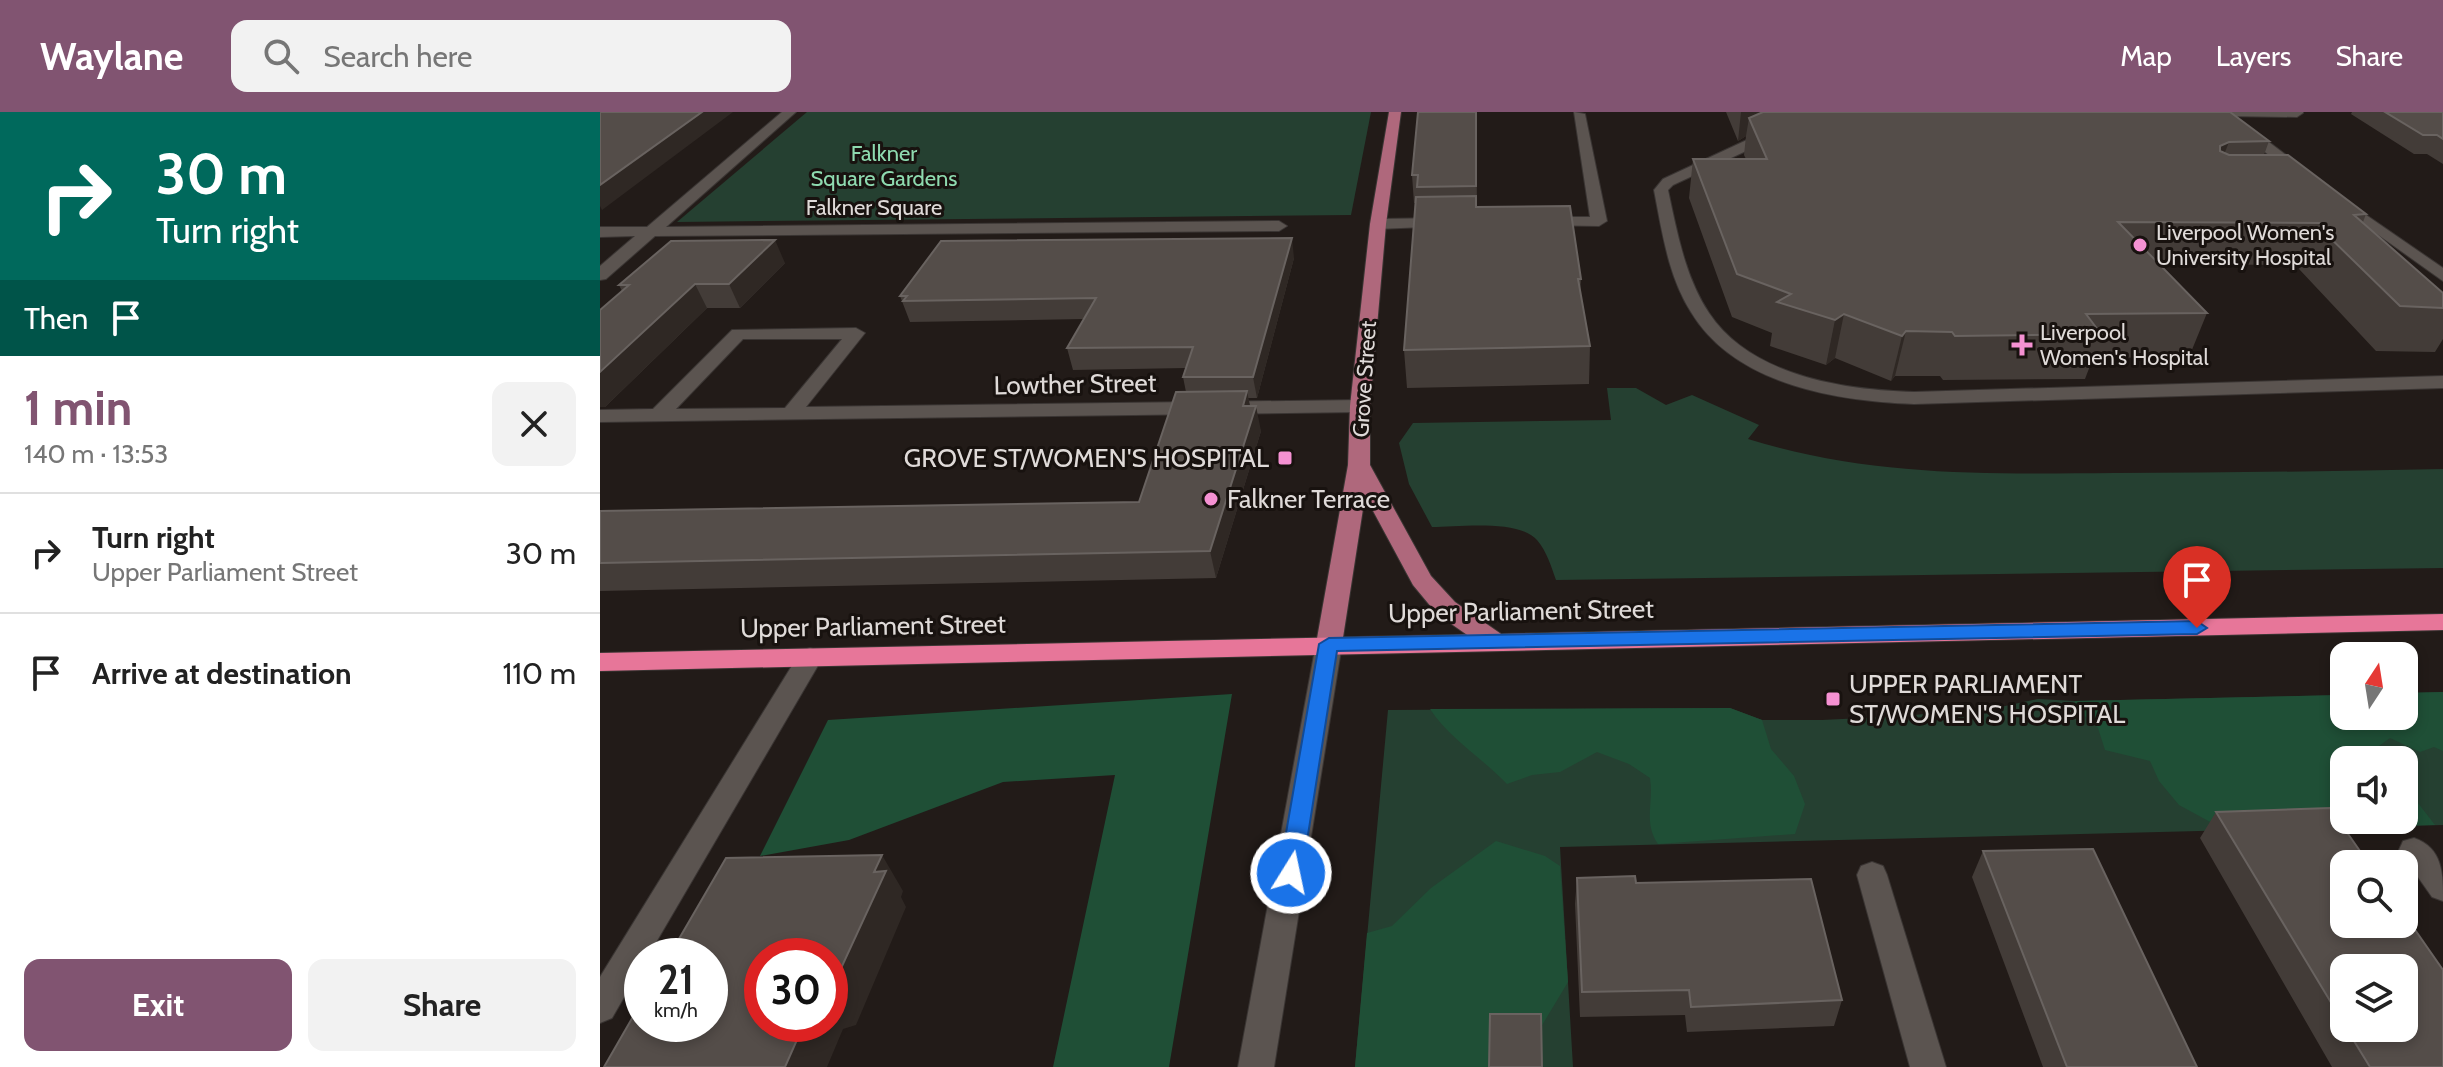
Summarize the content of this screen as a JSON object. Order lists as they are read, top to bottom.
{
  "streets": {
    "highway": ["Upper Parliament Street"],
    "main road": ["Grove Street"],
    "street": ["Falkner Square", "Lowther Street"]
  },
  "crossings": [
    ["Grove Street", "Lowther Street"],
    ["Grove Street", "Upper Parliament Street"]
  ],
  "parks": ["Falkner Square Gardens"],
  "places": {
    "other": ["Liverpool Women's University Hospital", "Falkner Terrace"],
    "health": ["Liverpool Women's Hospital"],
    "transit": ["GROVE ST/WOMEN'S HOSPITAL", "UPPER PARLIAMENT ST/WOMEN'S HOSPITAL"]
  },
  "north": "top",
  "page": {
    "header": "Waylane",
    "search": "Search here",
    "nav": ["Map", "Layers", "Share"],
    "turn": ["30 m", "Turn right"],
    "then": "Then",
    "heading": ["1 min", "140 m · 13:53"],
    "list": [
      {
        "name": "Turn right",
        "note": "Upper Parliament Street",
        "value": "30 m"
      },
      {
        "name": "Arrive at destination",
        "value": "110 m"
      }
    ],
    "speed": "21 km/h",
    "limit": "30",
    "buttons": ["Exit", "Share"]
  }
}
